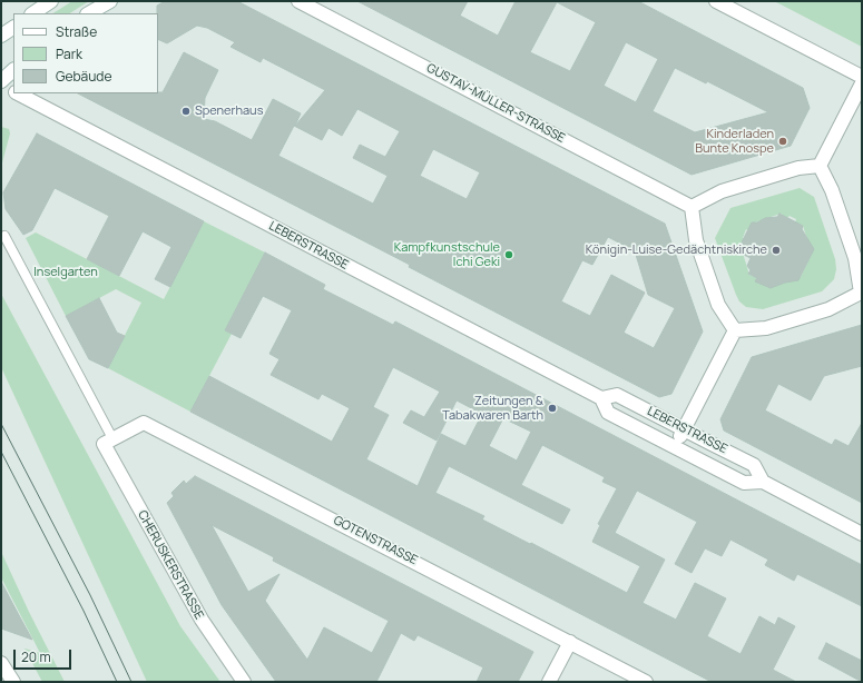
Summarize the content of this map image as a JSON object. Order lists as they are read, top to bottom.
{
  "streets": {
    "street": [
      "GUSTAV-MÜLLER-STRASSE",
      "LEBERSTRASSE",
      "GOTENSTRASSE",
      "CHERUSKERSTRASSE"
    ]
  },
  "crossings": [
    ["GOTENSTRASSE", "CHERUSKERSTRASSE"]
  ],
  "parks": ["Inselgarten"],
  "places": [
    "Spenerhaus",
    "Kinderladen Bunte Knospe",
    "Königin-Luise-Gedächtniskirche",
    "Kampfkunstschule Ichi Geki",
    "Zeitungen & Tabakwaren Barth"
  ],
  "legend": ["Straße", "Park", "Gebäude"],
  "scale_bar": "20 m"
}
